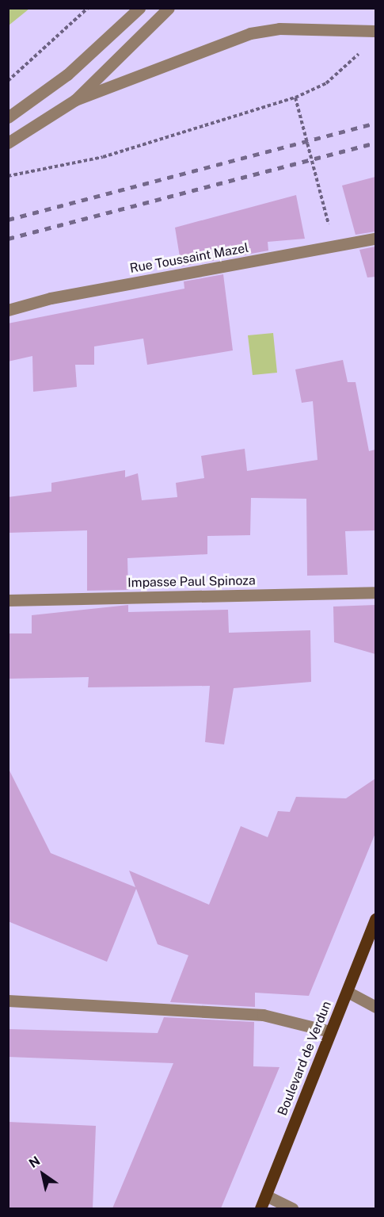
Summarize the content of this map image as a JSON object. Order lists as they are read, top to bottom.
{
  "streets": {
    "main road": ["Boulevard de Verdun"],
    "street": ["Rue Toussaint Mazel", "Impasse Paul Spinoza"]
  },
  "north": "top left"
}
